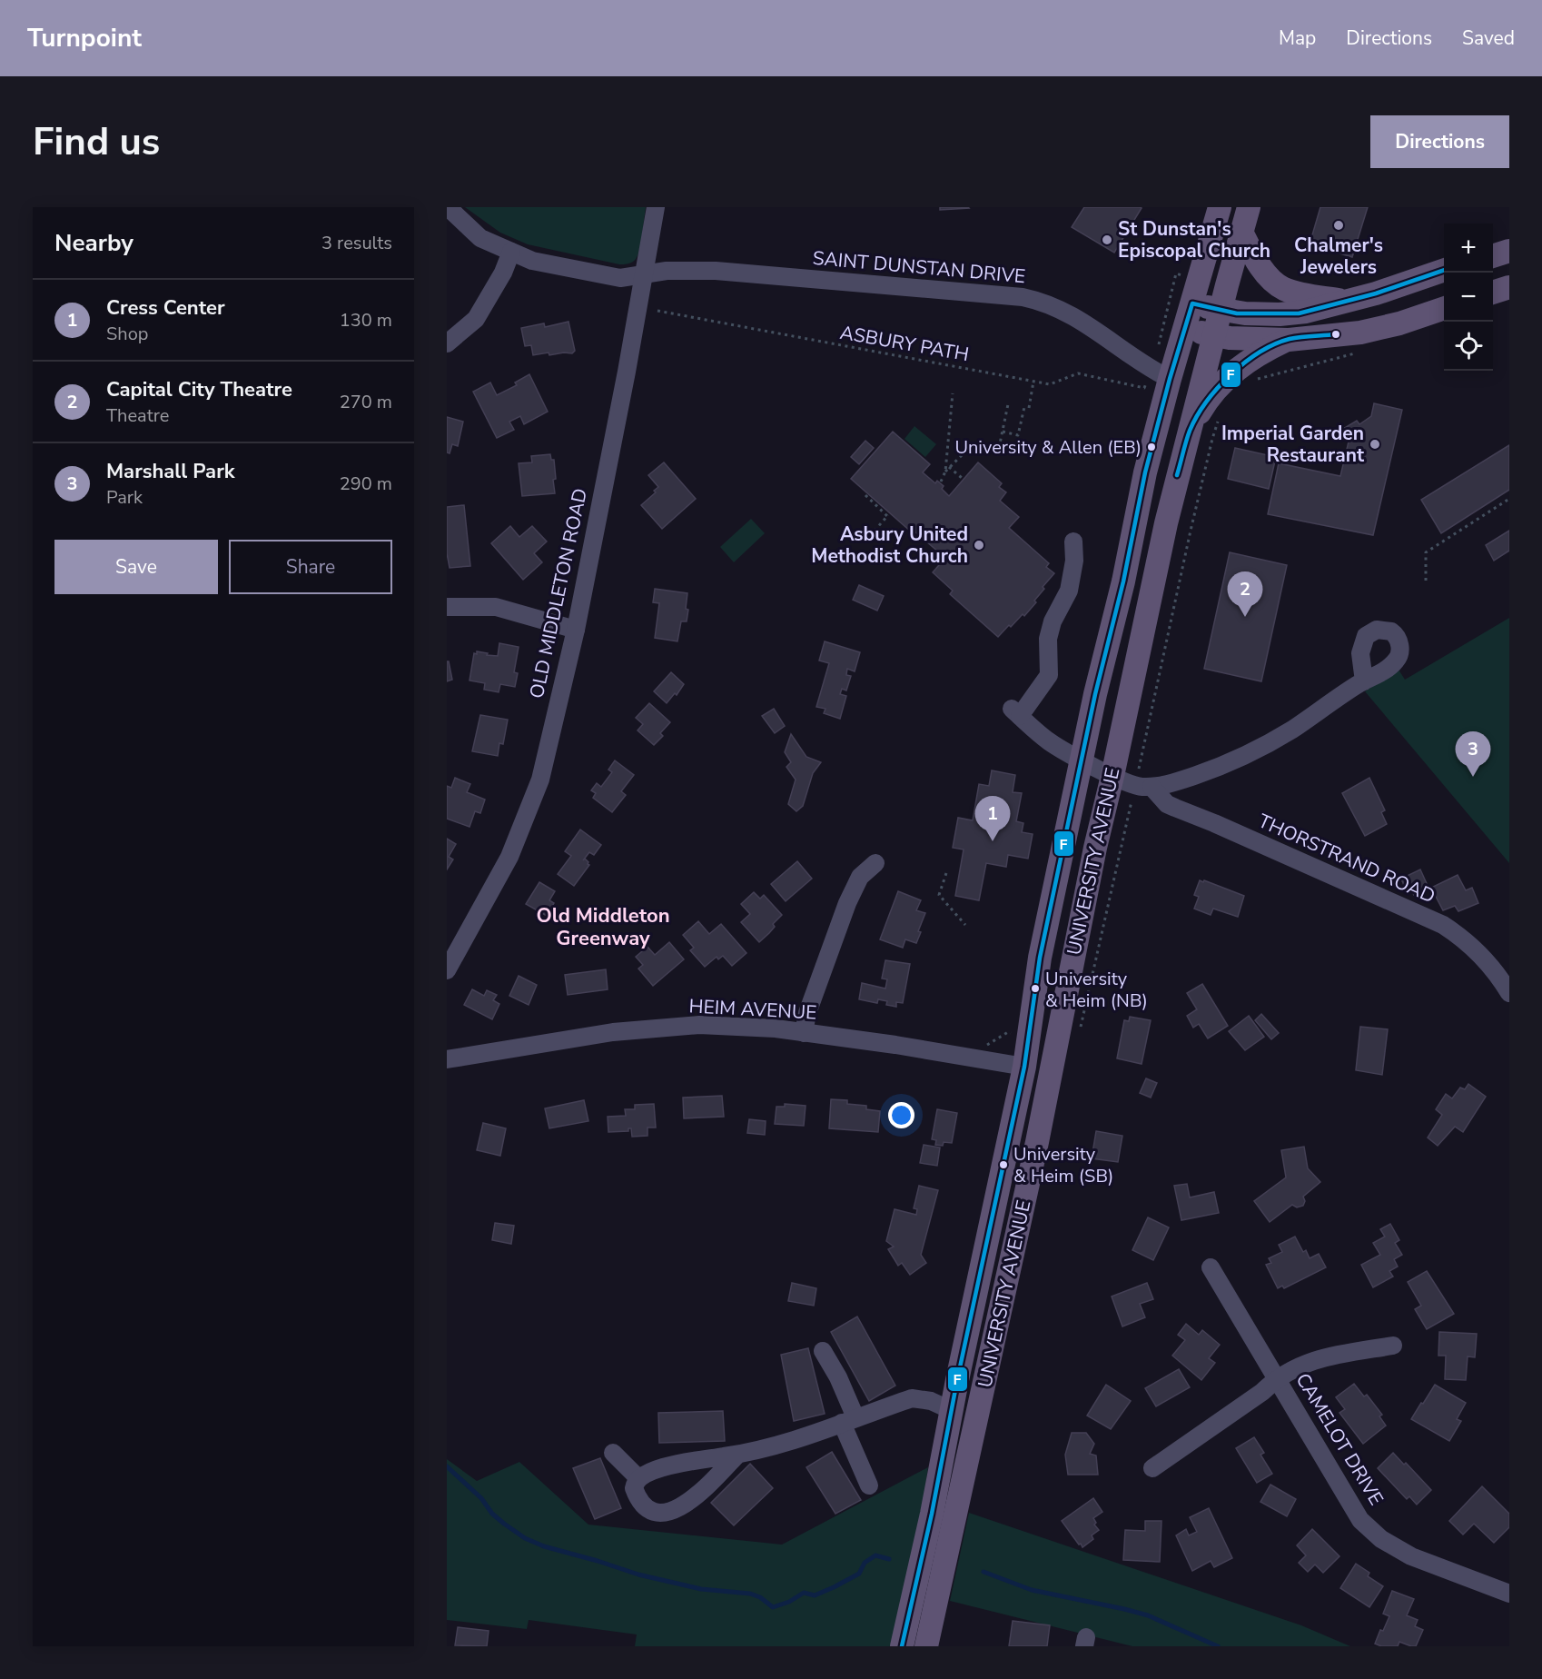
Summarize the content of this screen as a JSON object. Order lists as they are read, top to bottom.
{
  "streets": {
    "main road": ["UNIVERSITY AVENUE"],
    "street": [
      "SAINT DUNSTAN DRIVE",
      "OLD MIDDLETON ROAD",
      "THORSTRAND ROAD",
      "HEIM AVENUE",
      "CAMELOT DRIVE"
    ],
    "path": ["ASBURY PATH"]
  },
  "crossings": [
    ["SAINT DUNSTAN DRIVE", "OLD MIDDLETON ROAD"],
    ["SAINT DUNSTAN DRIVE", "UNIVERSITY AVENUE"],
    ["UNIVERSITY AVENUE", "HEIM AVENUE"]
  ],
  "districts": ["Old Middleton Greenway"],
  "places": [
    "Chalmer's Jewelers",
    "St Dunstan's Episcopal Church",
    "Imperial Garden Restaurant",
    "University & Allen (EB)",
    "Asbury United Methodist Church",
    "University & Heim (NB)",
    "University & Heim (SB)"
  ],
  "lines": ["transit line F"],
  "page": {
    "header": "Turnpoint",
    "nav": ["Map", "Directions", "Saved"],
    "buttons": [
      "Directions",
      ["Save", "Share"]
    ],
    "title": "Find us",
    "heading": ["Nearby", "3 results"],
    "map_buttons": ["+", "−"],
    "list": [
      {
        "mark": "1",
        "name": "Cress Center",
        "note": "Shop",
        "value": "130 m"
      },
      {
        "mark": "2",
        "name": "Capital City Theatre",
        "note": "Theatre",
        "value": "270 m"
      },
      {
        "mark": "3",
        "name": "Marshall Park",
        "note": "Park",
        "value": "290 m"
      }
    ],
    "pins": ["2", "3", "1"]
  }
}
